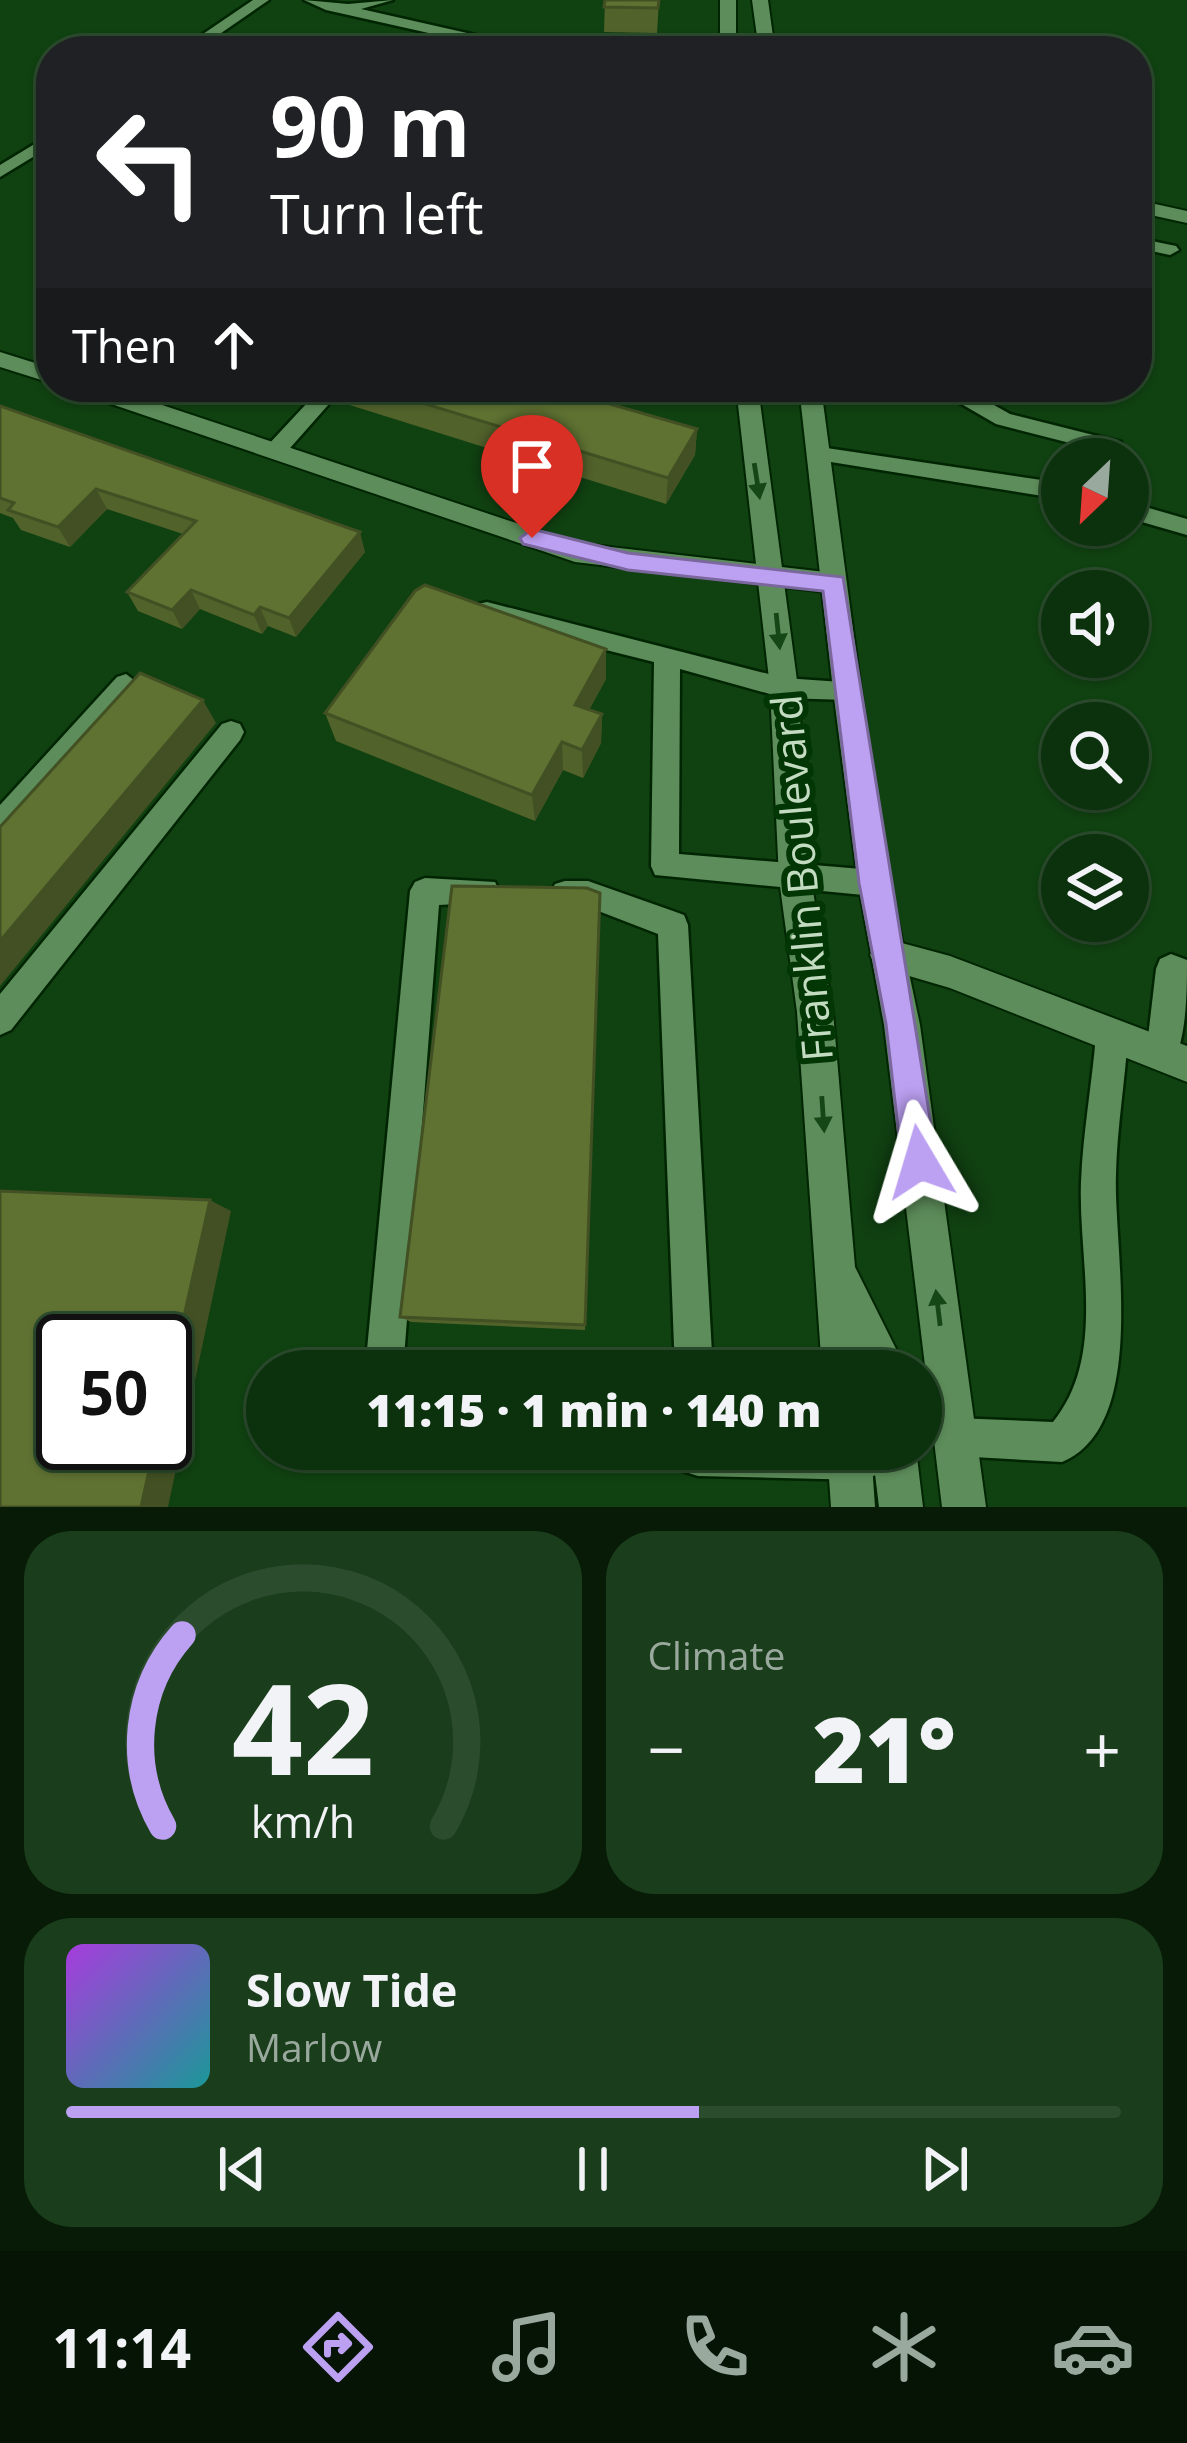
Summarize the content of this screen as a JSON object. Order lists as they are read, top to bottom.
{
  "streets": {
    "main road": ["Franklin Boulevard"]
  },
  "north": "bottom left",
  "page": {
    "turn": ["90 m", "Turn left"],
    "then": "Then",
    "limit": "50",
    "trip": "11:15 · 1 min · 140 m",
    "tile": "Climate",
    "heat": ["−", "21°", "+"],
    "song": ["Slow Tide", "Marlow"],
    "tabs": "11:14",
    "gauge": ["42", "km/h"]
  }
}
